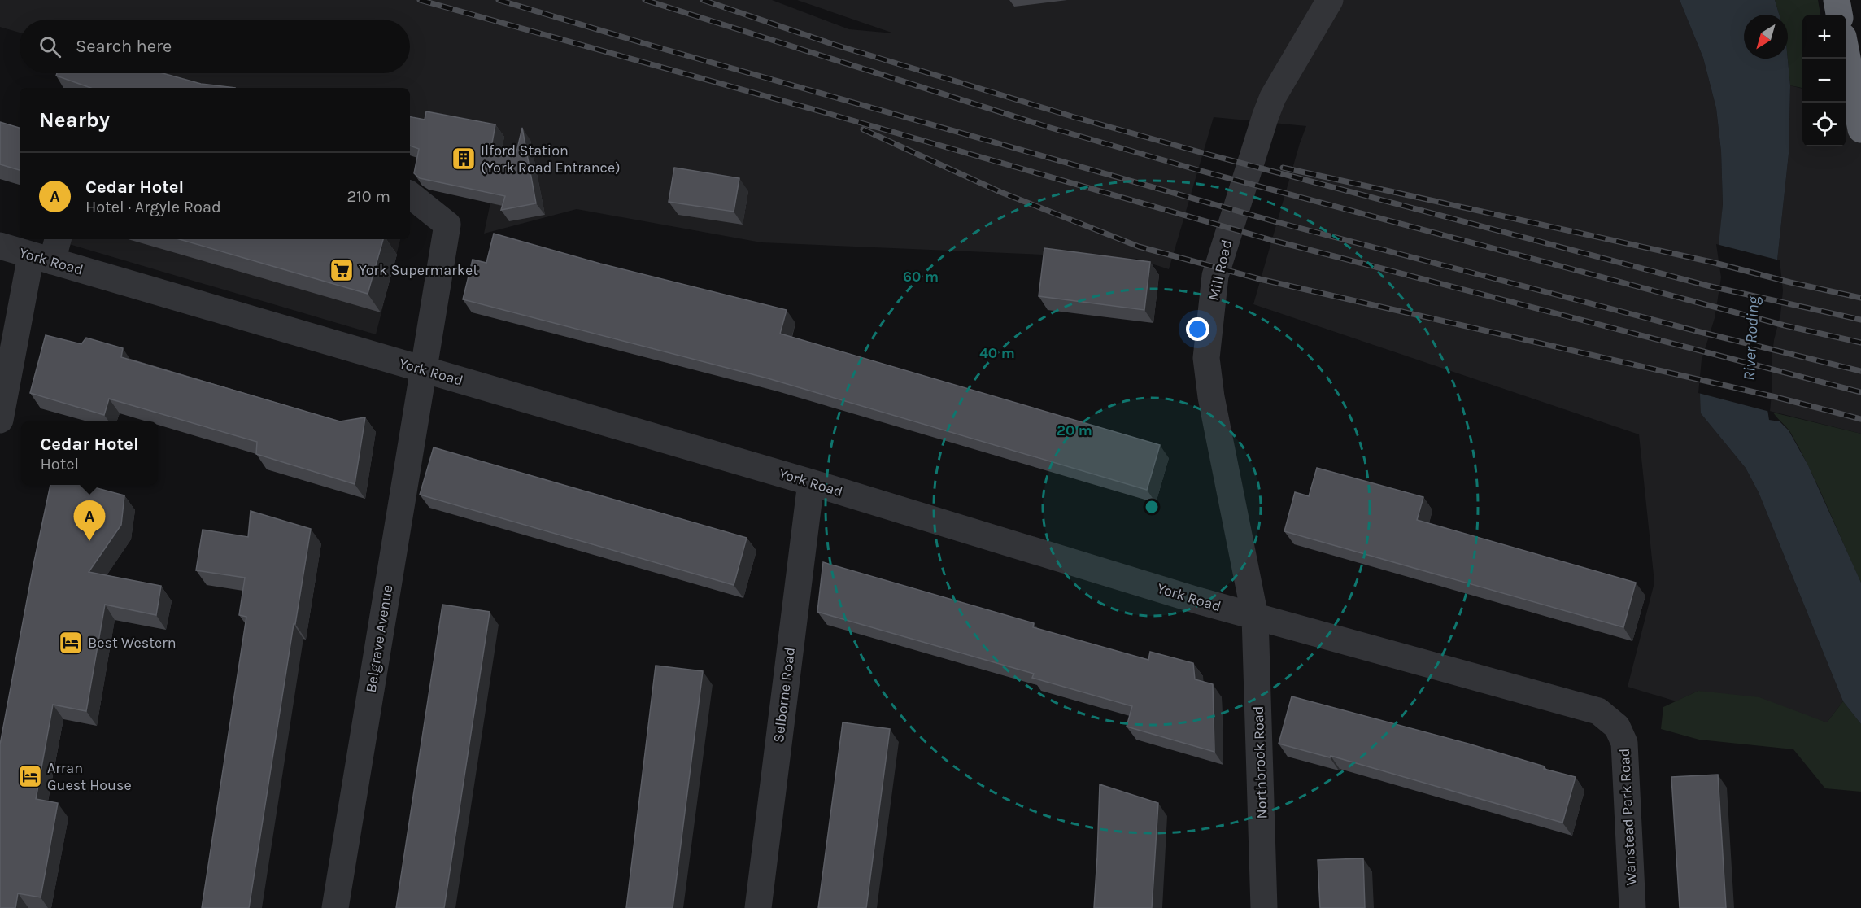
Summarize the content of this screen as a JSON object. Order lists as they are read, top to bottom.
{
  "streets": {
    "street": [
      "York Road",
      "Mill Road",
      "Belgrave Avenue",
      "Selborne Road",
      "Northbrook Road",
      "Wanstead Park Road"
    ]
  },
  "crossings": [
    ["York Road", "Mill Road"],
    ["York Road", "Belgrave Avenue"],
    ["York Road", "Selborne Road"],
    ["York Road", "Northbrook Road"],
    ["York Road", "Wanstead Park Road"],
    ["Mill Road", "Northbrook Road"]
  ],
  "water": ["River Roding"],
  "places": {
    "building": ["Ilford Station (York Road Entrance)"],
    "supermarket": ["York Supermarket"],
    "hotel": ["Best Western", "Arran Guest House"]
  },
  "north": "bottom left",
  "page": {
    "map_buttons": ["+", "−"],
    "search": "Search here",
    "heading": "Nearby",
    "list": [
      {
        "mark": "A",
        "name": "Cedar Hotel",
        "note": "Hotel · Argyle Road",
        "value": "210 m"
      }
    ],
    "popup": ["Cedar Hotel", "Hotel"],
    "pins": "A"
  },
  "rings": ["60 m", "40 m", "20 m"]
}
